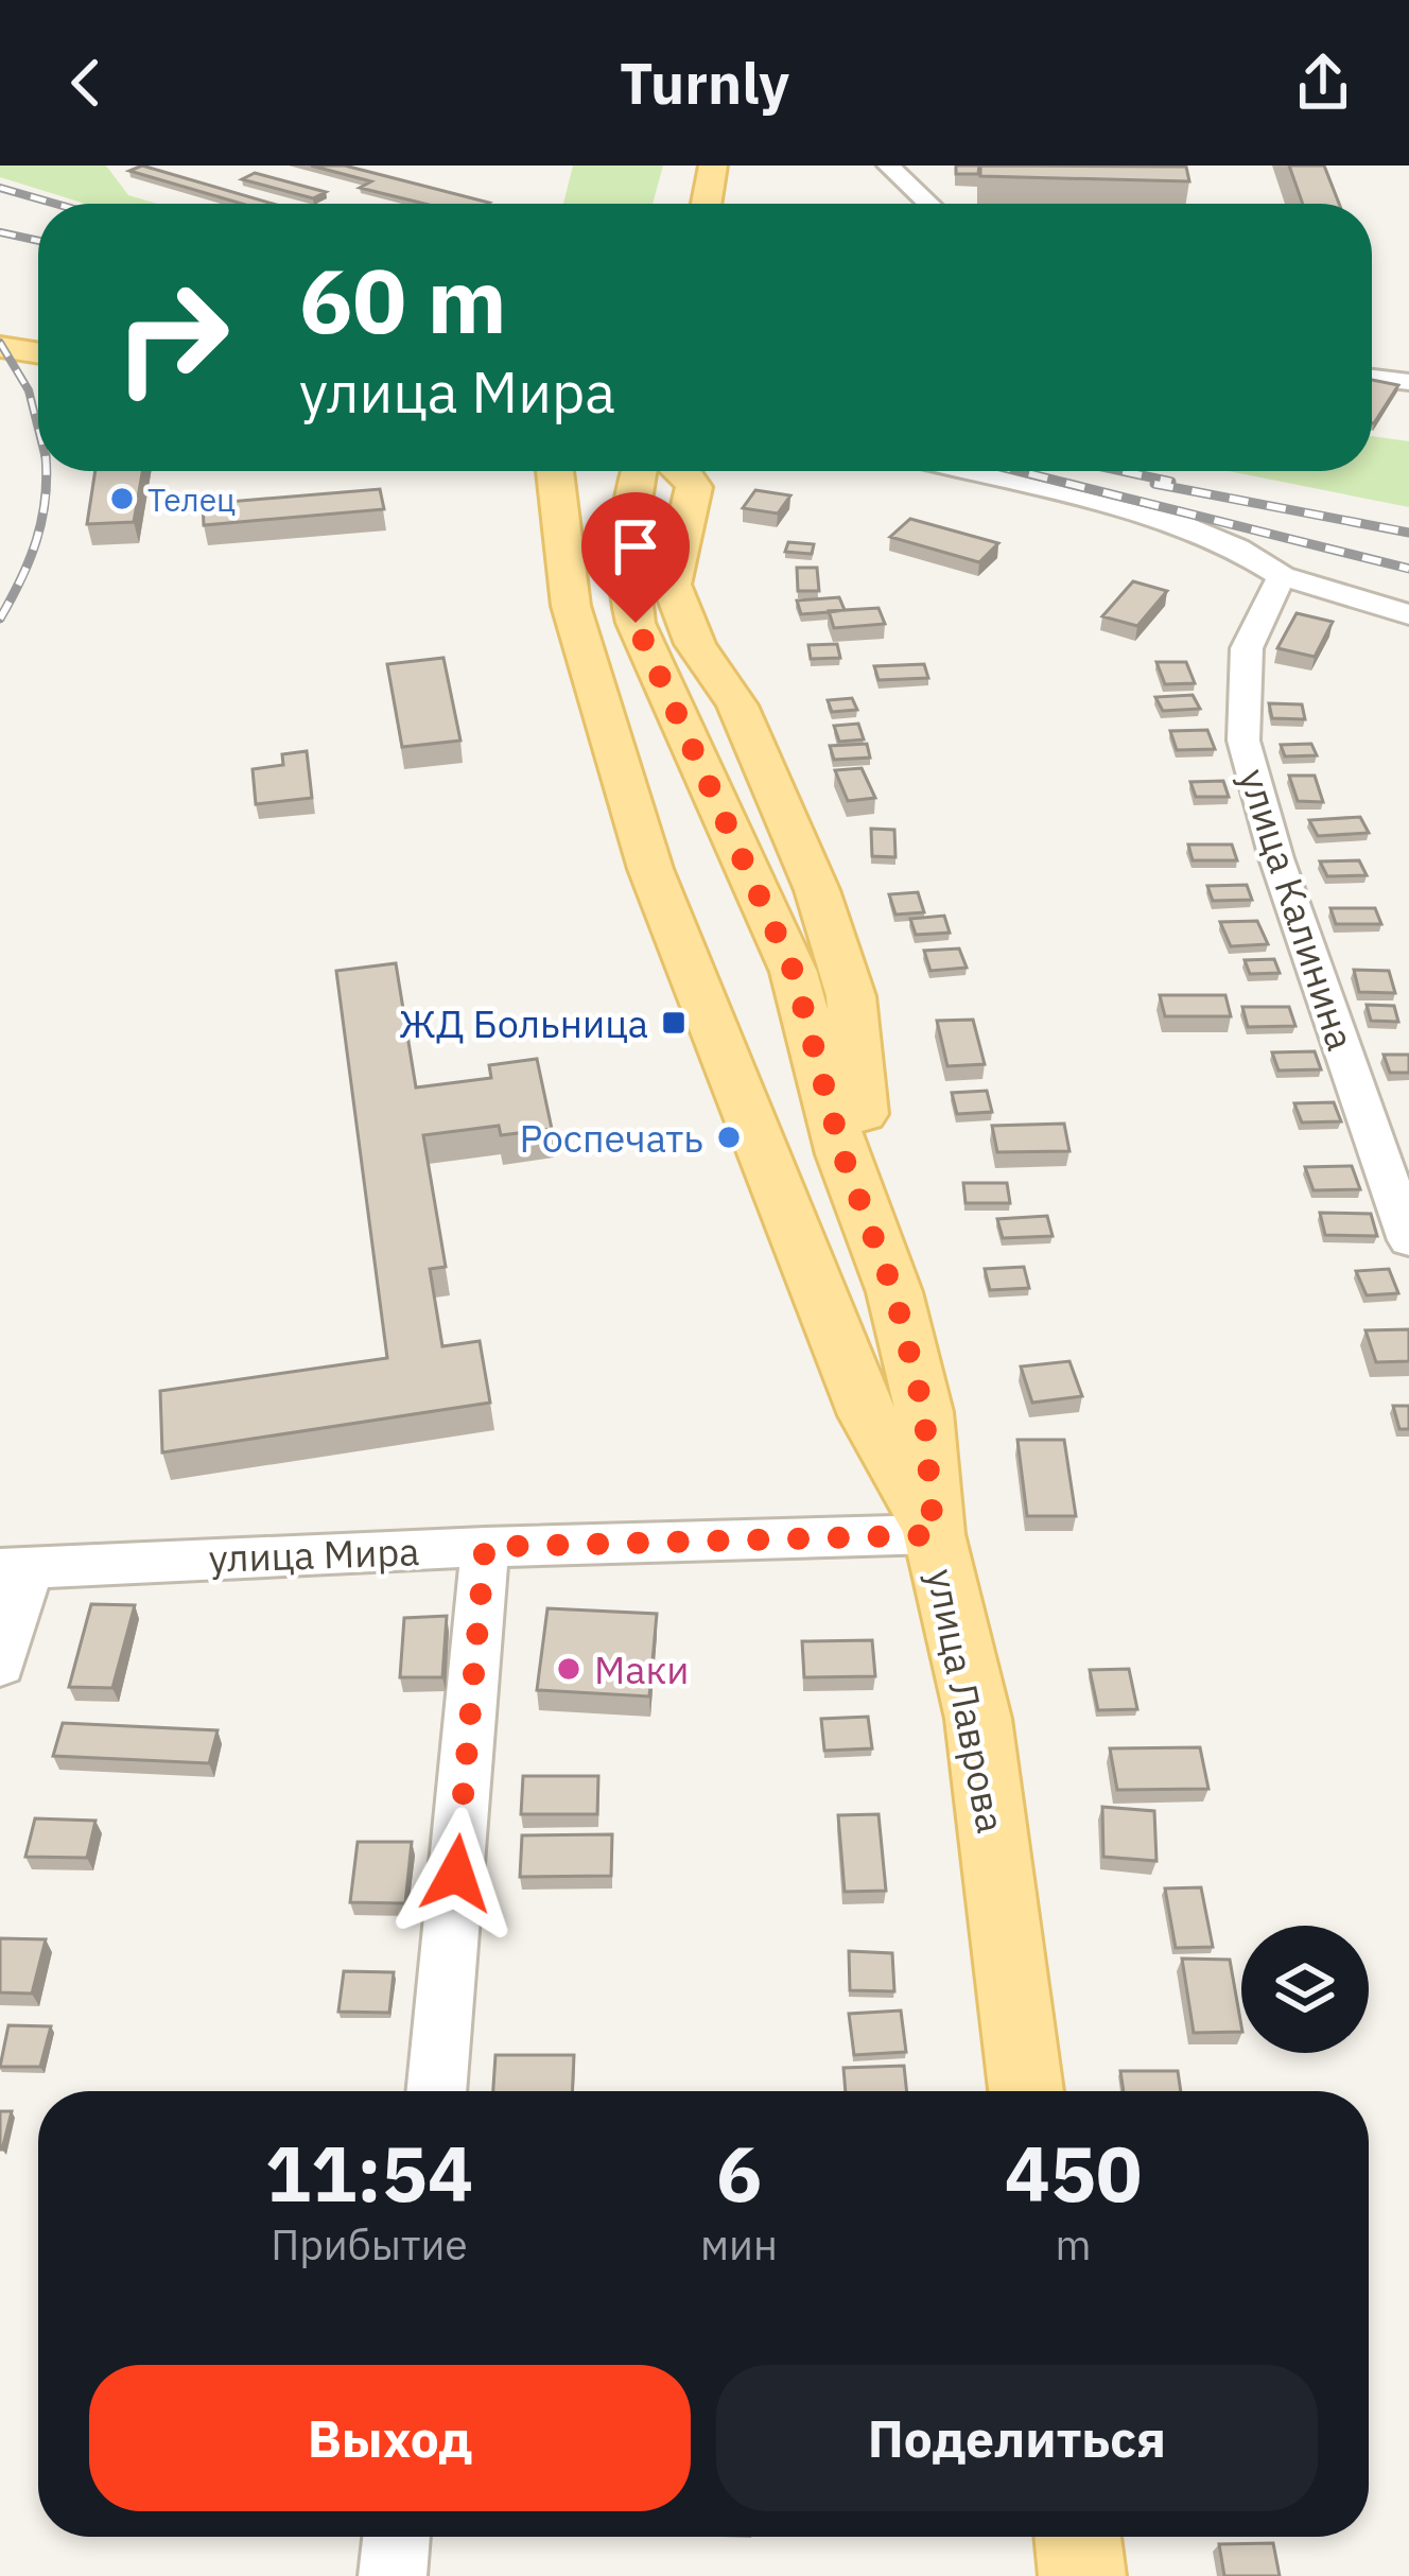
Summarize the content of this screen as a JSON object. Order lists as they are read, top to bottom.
{
  "streets": {
    "main road": ["улица Лаврова"],
    "street": ["улица Калинина", "улица Мира"]
  },
  "crossings": [
    ["улица Мира", "улица Лаврова"]
  ],
  "places": {
    "other": ["Телец", "Роспечать", "Маки"],
    "transit": ["ЖД Больница"]
  },
  "page": {
    "header": "Turnly",
    "turn": ["60 m", "улица Мира"],
    "eta": [
      "11:54",
      "Прибытие",
      "6",
      "мин",
      "450",
      "m"
    ],
    "buttons": ["Выход", "Поделиться"]
  }
}
